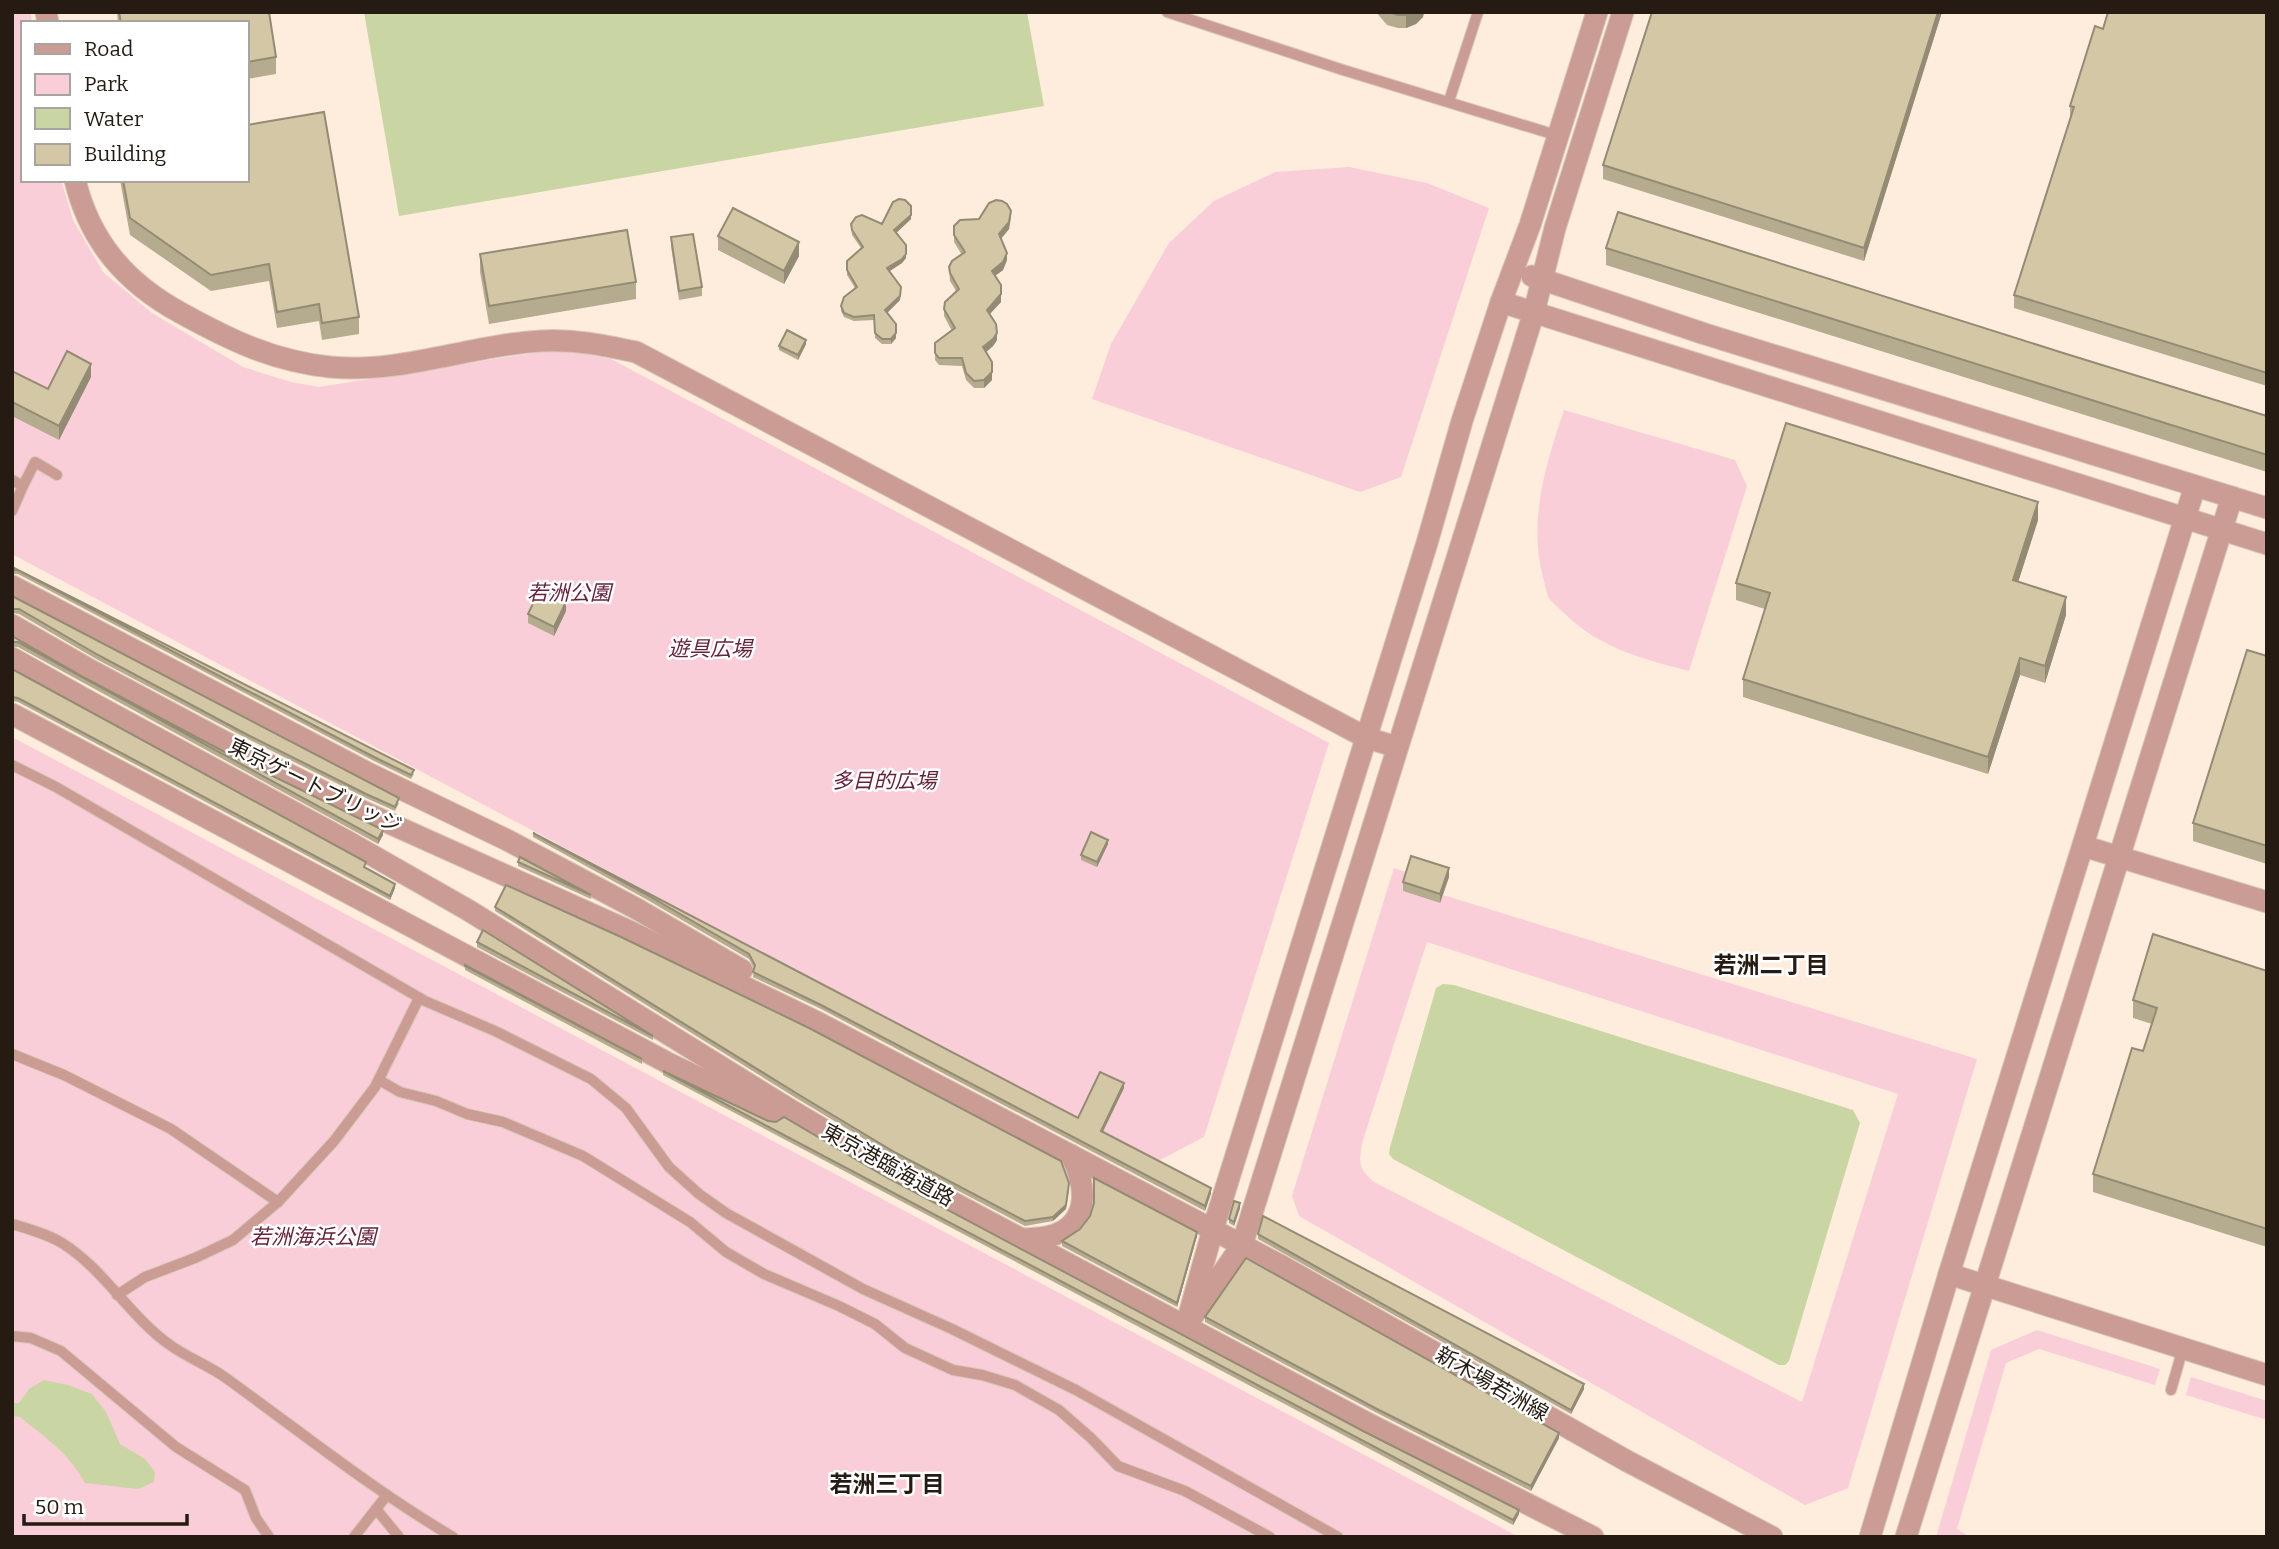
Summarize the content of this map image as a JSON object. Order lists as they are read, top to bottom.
{
  "streets": {
    "street": ["東京ゲートブリッジ", "東京港臨海道路", "新木場若洲線"]
  },
  "crossings": [
    ["東京ゲートブリッジ", "東京港臨海道路"]
  ],
  "districts": ["若洲二丁目", "若洲三丁目"],
  "parks": [
    "若洲公園",
    "遊具広場",
    "多目的広場",
    "若洲海浜公園"
  ],
  "legend": [
    "Road",
    "Park",
    "Water",
    "Building"
  ],
  "scale_bar": "50 m"
}
